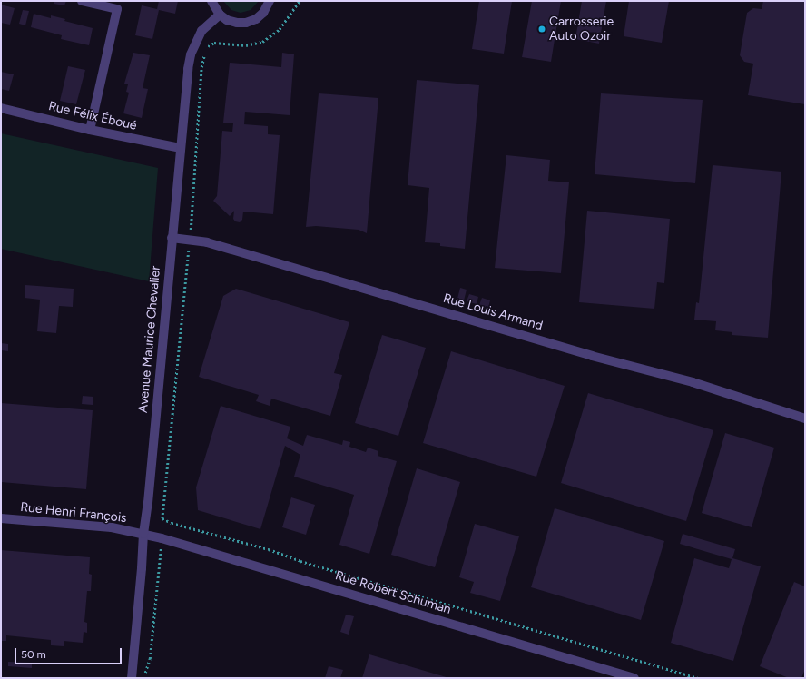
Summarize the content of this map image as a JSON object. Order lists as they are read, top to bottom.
{
  "streets": {
    "street": [
      "Rue Félix Éboué",
      "Rue Louis Armand",
      "Avenue Maurice Chevalier",
      "Rue Henri François",
      "Rue Robert Schuman"
    ]
  },
  "crossings": [
    ["Rue Félix Éboué", "Avenue Maurice Chevalier"],
    ["Rue Louis Armand", "Avenue Maurice Chevalier"],
    ["Avenue Maurice Chevalier", "Rue Henri François"],
    ["Avenue Maurice Chevalier", "Rue Robert Schuman"],
    ["Rue Henri François", "Rue Robert Schuman"]
  ],
  "places": ["Carrosserie Auto Ozoir"],
  "scale_bar": "50 m"
}
